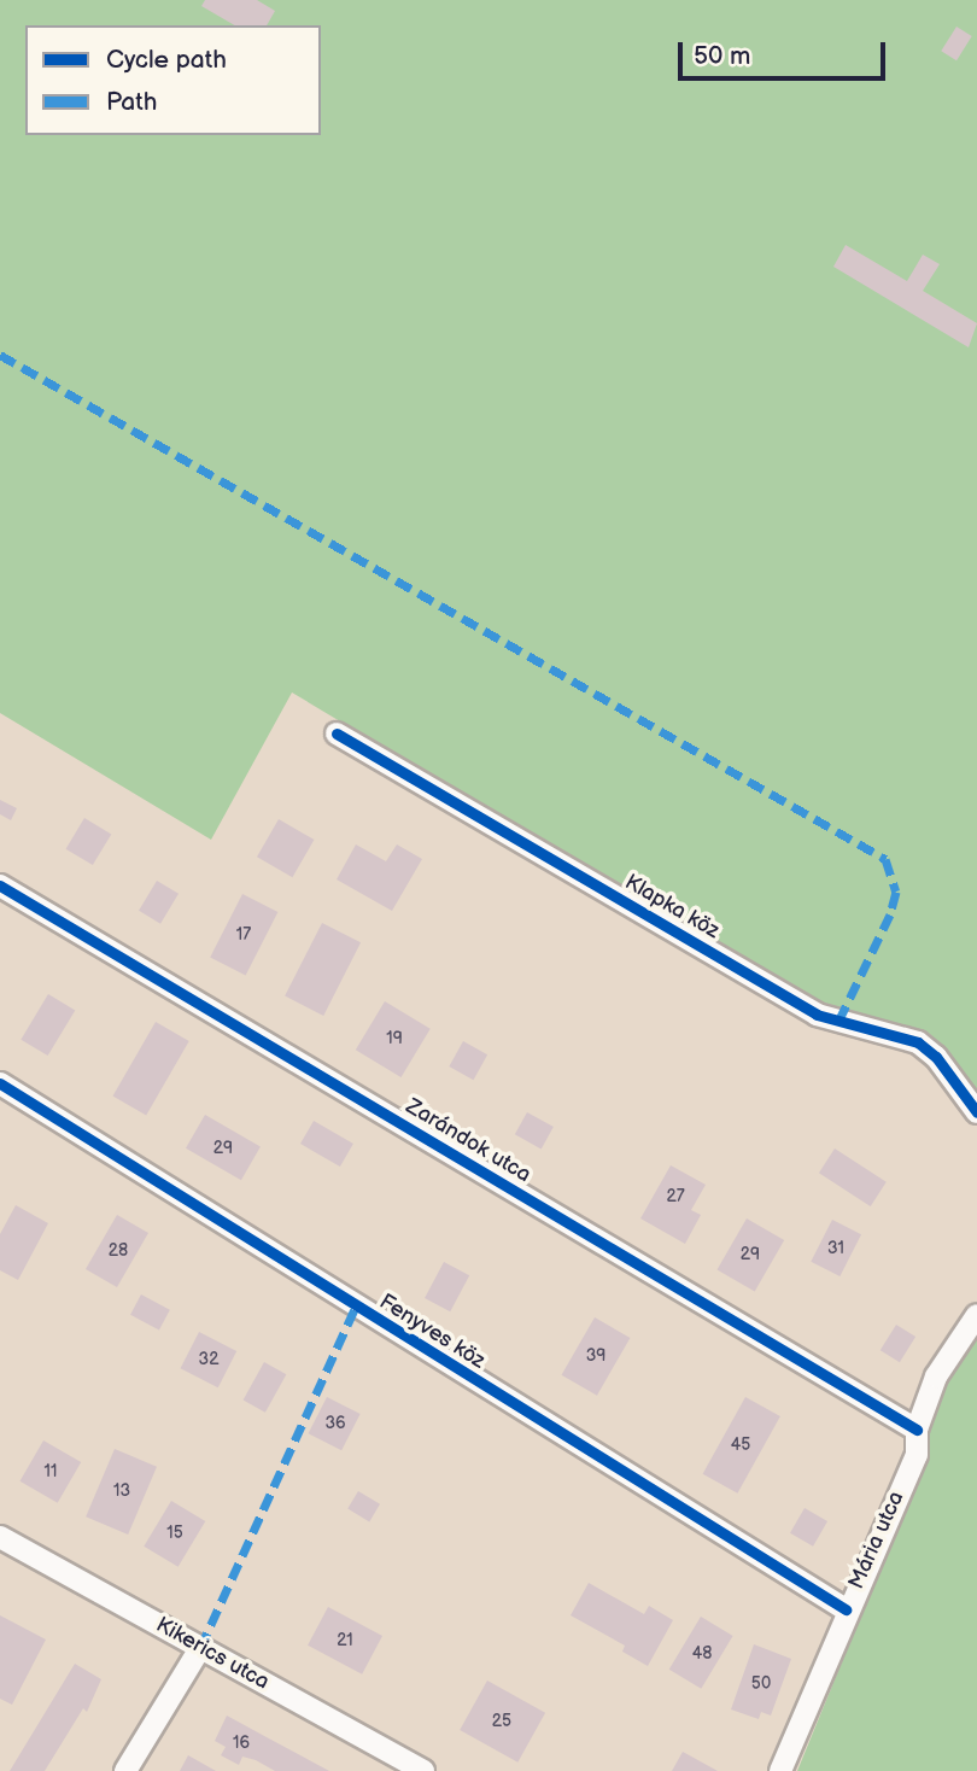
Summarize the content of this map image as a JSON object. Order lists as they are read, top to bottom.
{
  "streets": {
    "street": [
      "Klapka köz",
      "Zarándok utca",
      "Fenyves köz",
      "Mária utca",
      "Kikerics utca"
    ]
  },
  "crossings": [
    ["Zarándok utca", "Mária utca"],
    ["Fenyves köz", "Mária utca"]
  ],
  "house_numbers": [
    "17",
    "19",
    "29",
    "27",
    "31",
    "28",
    "29",
    "39",
    "32",
    "36",
    "45",
    "11",
    "13",
    "15",
    "21",
    "48",
    "50",
    "25",
    "16"
  ],
  "legend": ["Cycle path", "Path"],
  "scale_bar": "50 m"
}
